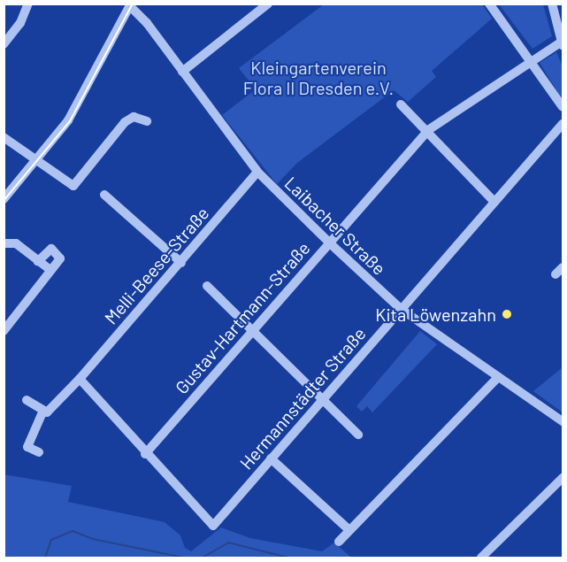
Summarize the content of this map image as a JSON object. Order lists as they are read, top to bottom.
{
  "streets": {
    "street": [
      "Laibacher Straße",
      "Melli-Beese-Straße",
      "Gustav-Hartmann-Straße",
      "Hermannstädter Straße"
    ]
  },
  "crossings": [
    ["Laibacher Straße", "Melli-Beese-Straße"],
    ["Laibacher Straße", "Gustav-Hartmann-Straße"],
    ["Laibacher Straße", "Hermannstädter Straße"],
    ["Gustav-Hartmann-Straße", "Hermannstädter Straße"]
  ],
  "parks": ["Kleingartenverein Flora II Dresden e.V."],
  "places": ["Kita Löwenzahn"]
}
